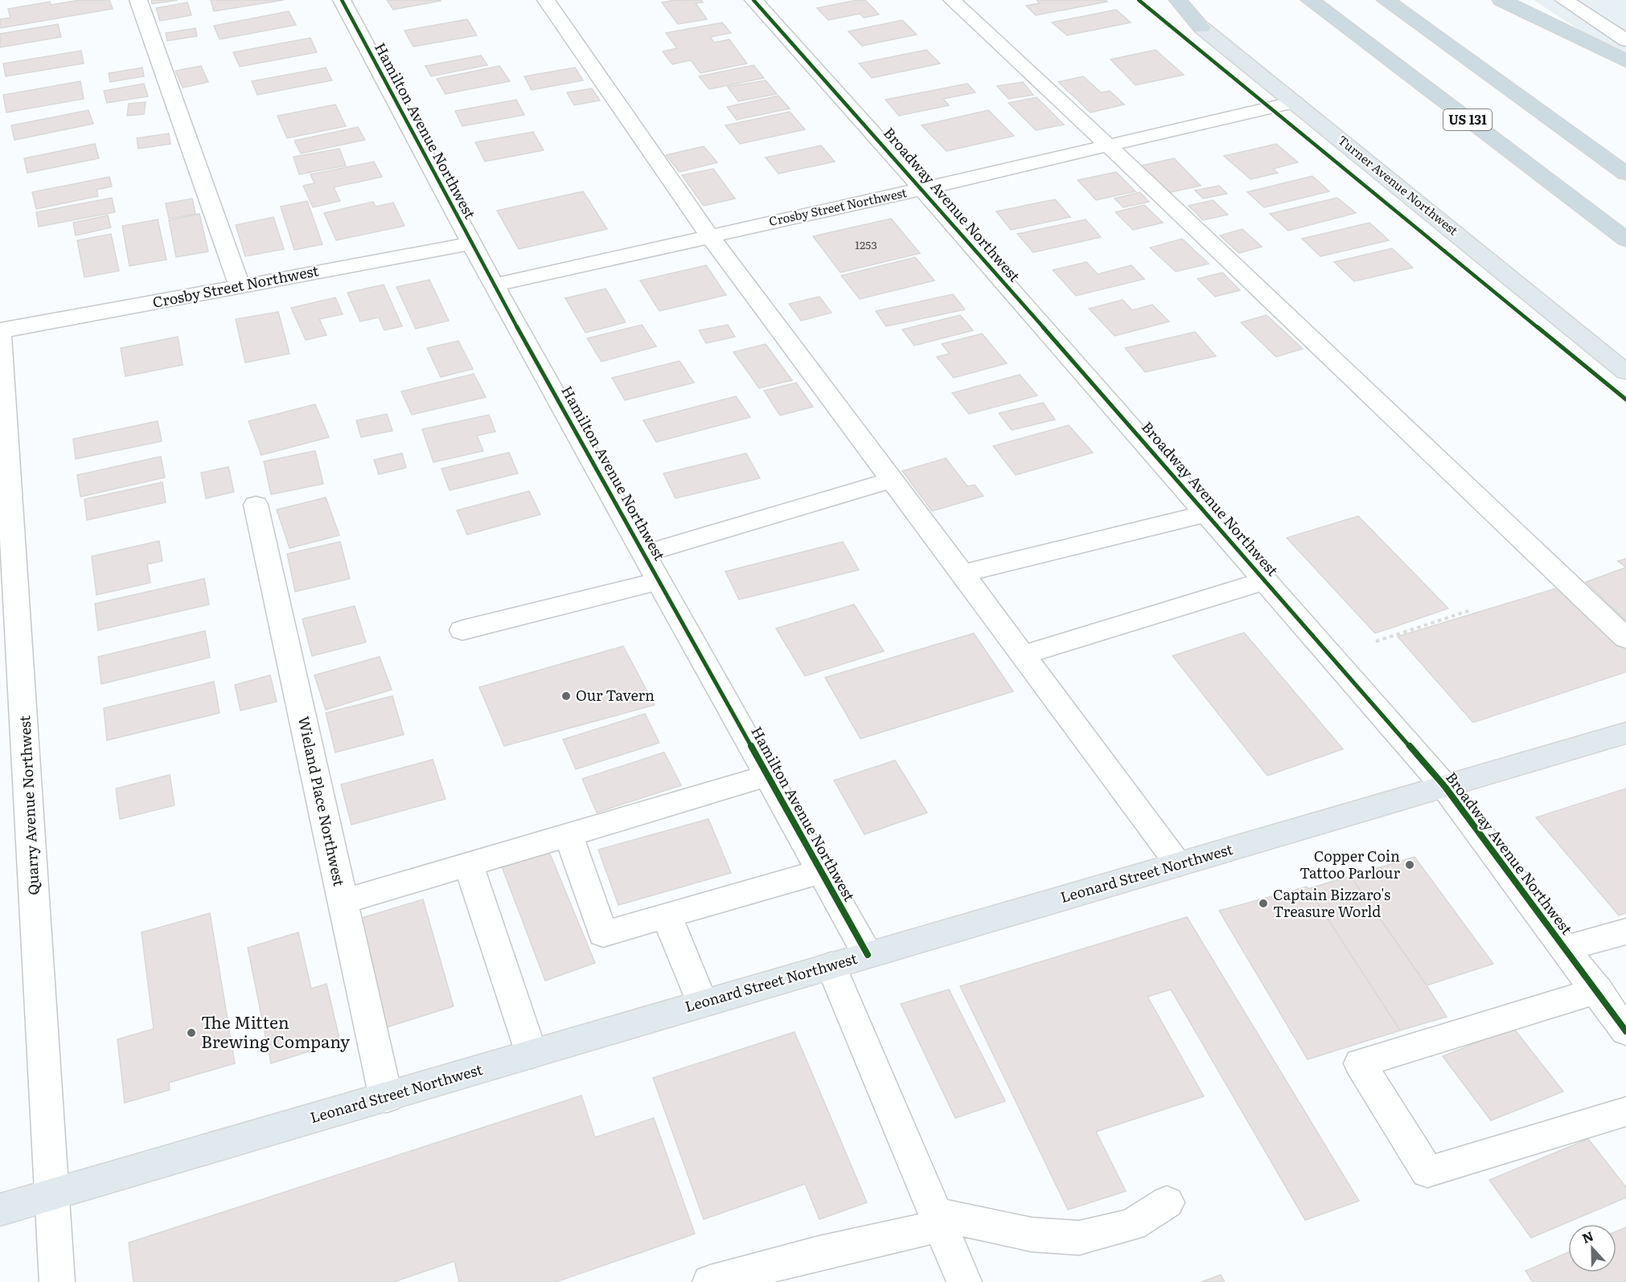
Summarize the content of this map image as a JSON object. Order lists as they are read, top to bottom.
{
  "streets": {
    "highway": ["US 131"],
    "main road": ["Turner Avenue Northwest", "Leonard Street Northwest"],
    "street": [
      "Hamilton Avenue Northwest",
      "Broadway Avenue Northwest",
      "Crosby Street Northwest",
      "Wieland Place Northwest",
      "Quarry Avenue Northwest"
    ]
  },
  "crossings": [
    ["Hamilton Avenue Northwest", "Crosby Street Northwest"],
    ["Hamilton Avenue Northwest", "Leonard Street Northwest"],
    ["Turner Avenue Northwest", "Crosby Street Northwest"],
    ["Broadway Avenue Northwest", "Crosby Street Northwest"],
    ["Broadway Avenue Northwest", "Leonard Street Northwest"],
    ["Crosby Street Northwest", "Quarry Avenue Northwest"],
    ["Wieland Place Northwest", "Leonard Street Northwest"],
    ["Quarry Avenue Northwest", "Leonard Street Northwest"]
  ],
  "places": [
    "Our Tavern",
    "Copper Coin Tattoo Parlour",
    "Captain Bizzaro's Treasure World",
    "The Mitten Brewing Company"
  ],
  "house_numbers": ["1253"],
  "north": "top"
}
